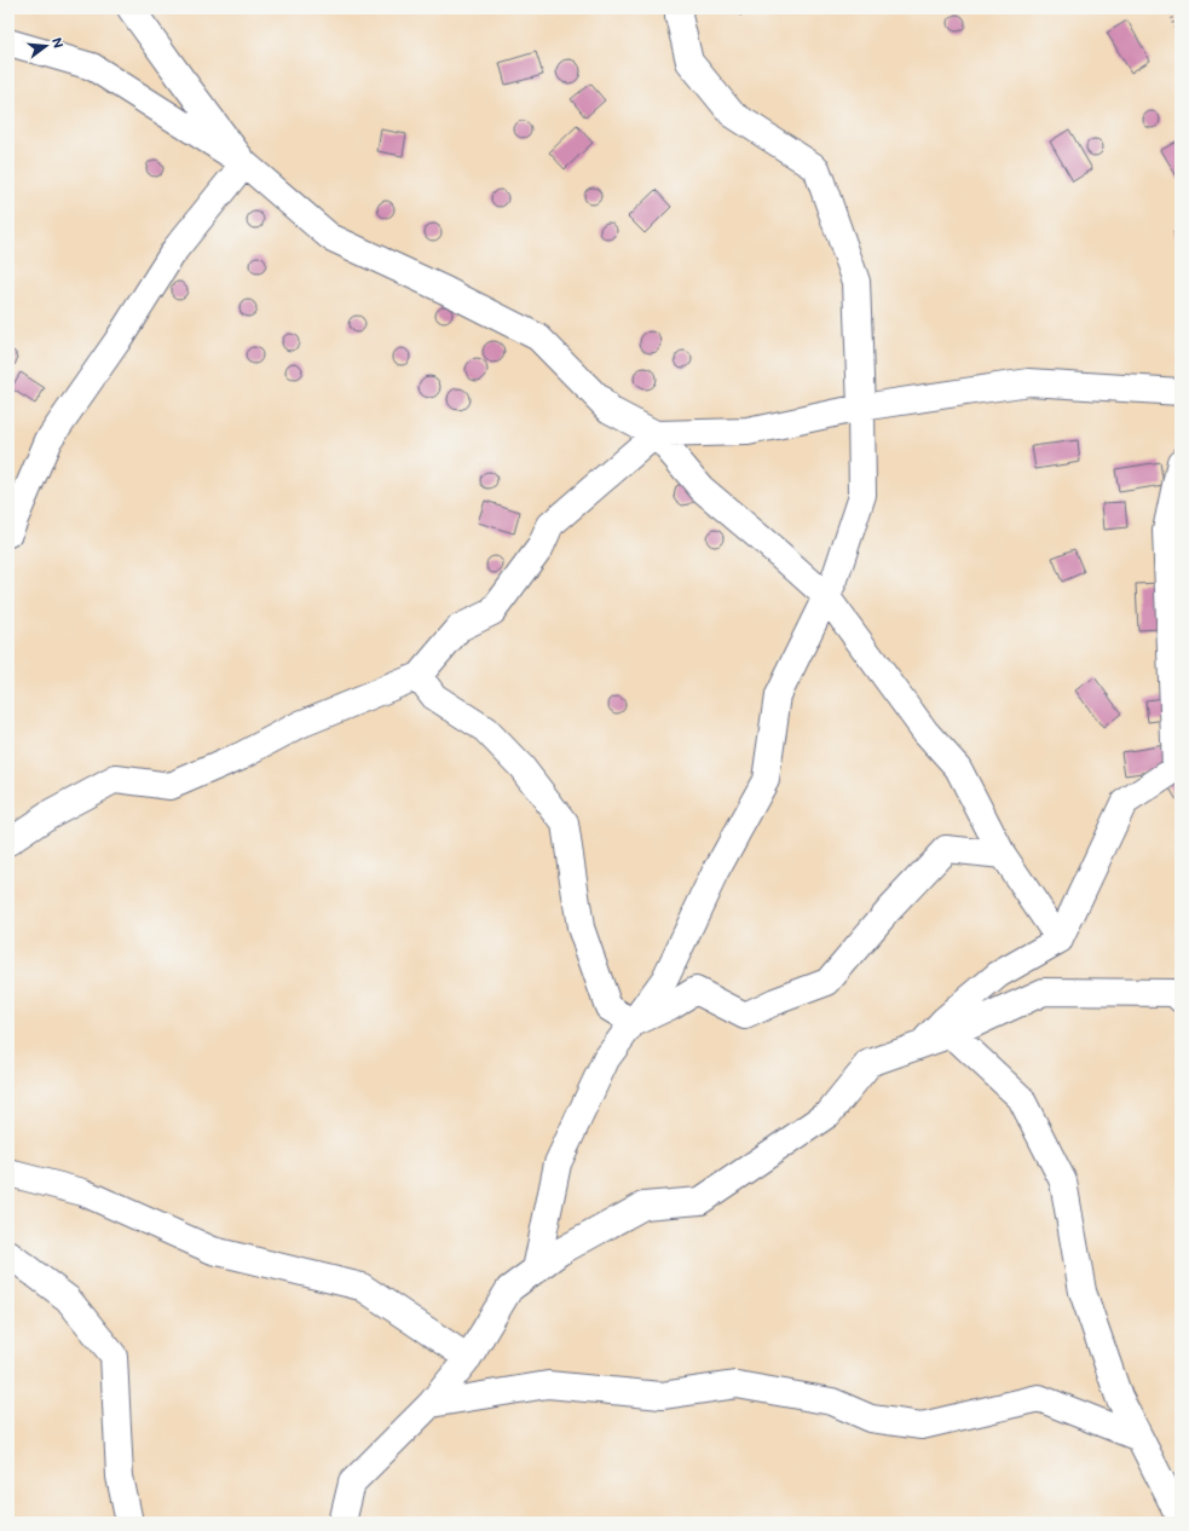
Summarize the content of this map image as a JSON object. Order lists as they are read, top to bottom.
{
  "north": "right"
}
